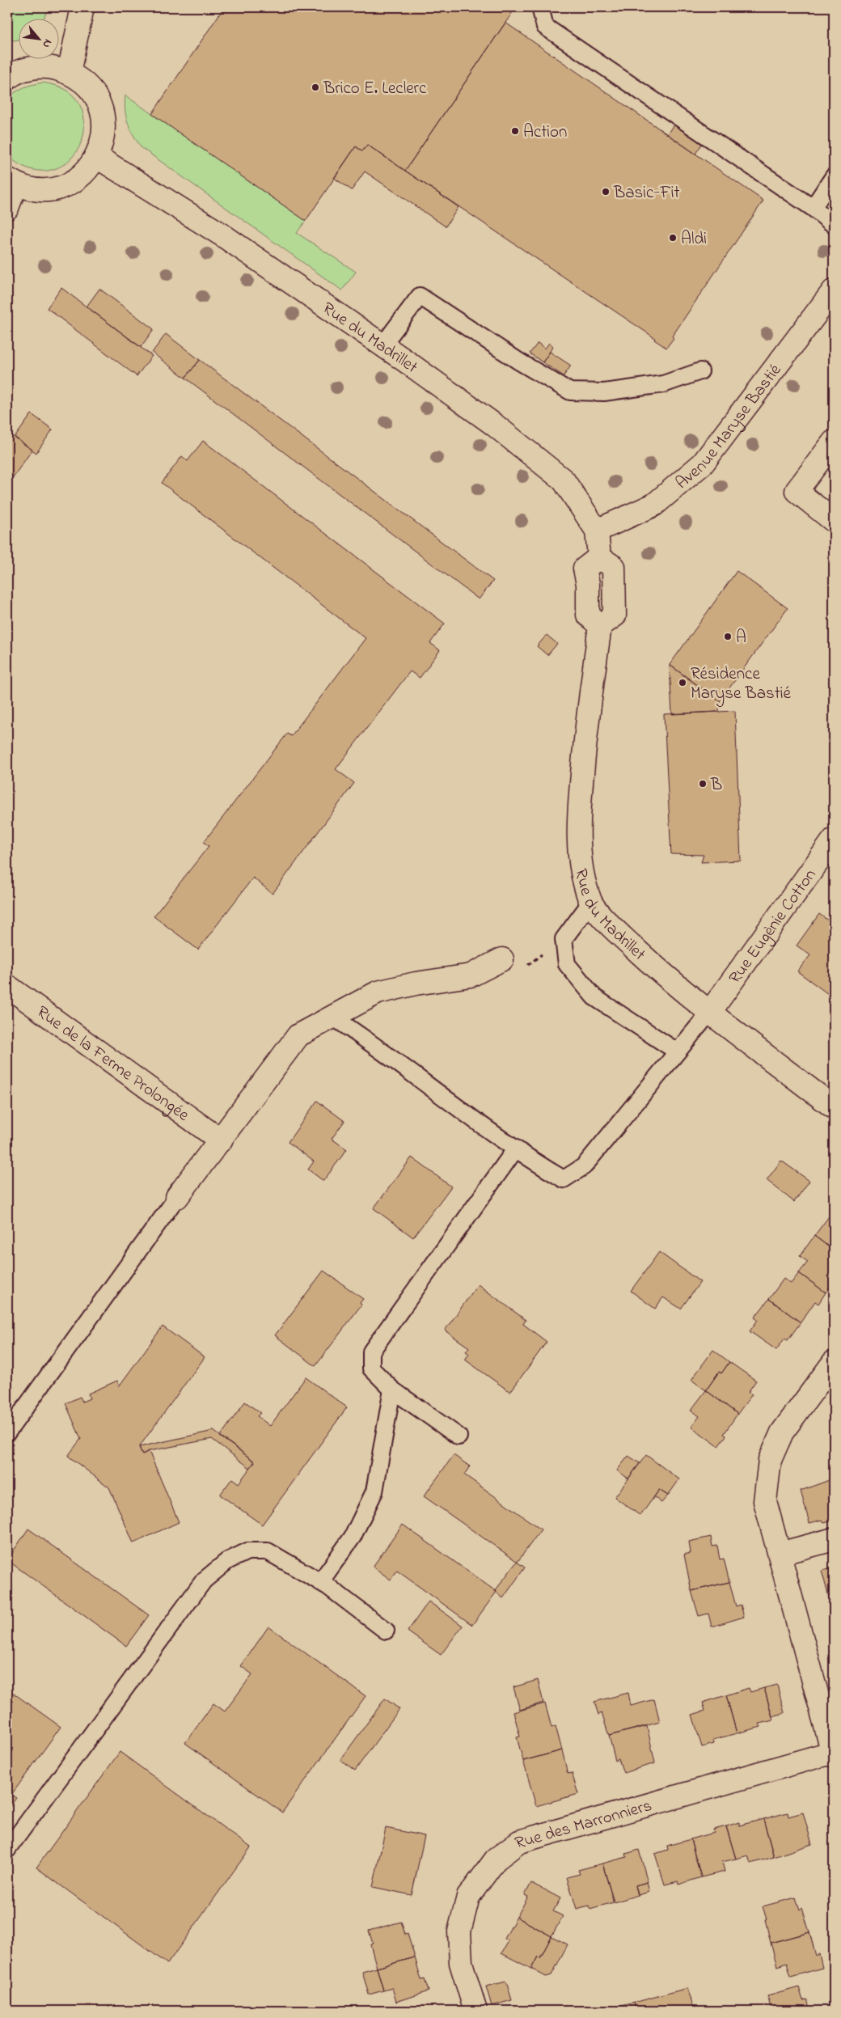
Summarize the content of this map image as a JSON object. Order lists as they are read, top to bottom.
{
  "streets": {
    "street": [
      "Rue du Madrillet",
      "Avenue Maryse Bastié",
      "Rue Eugènie Cotton",
      "Rue de la Ferme Prolongée",
      "Rue des Marronniers"
    ]
  },
  "crossings": [
    ["Rue du Madrillet", "Avenue Maryse Bastié"],
    ["Rue du Madrillet", "Rue Eugènie Cotton"]
  ],
  "places": [
    "Brico E. Leclerc",
    "Action",
    "Basic-Fit",
    "Aldi",
    "A",
    "Résidence Maryse Bastié",
    "B"
  ],
  "north": "bottom right"
}
